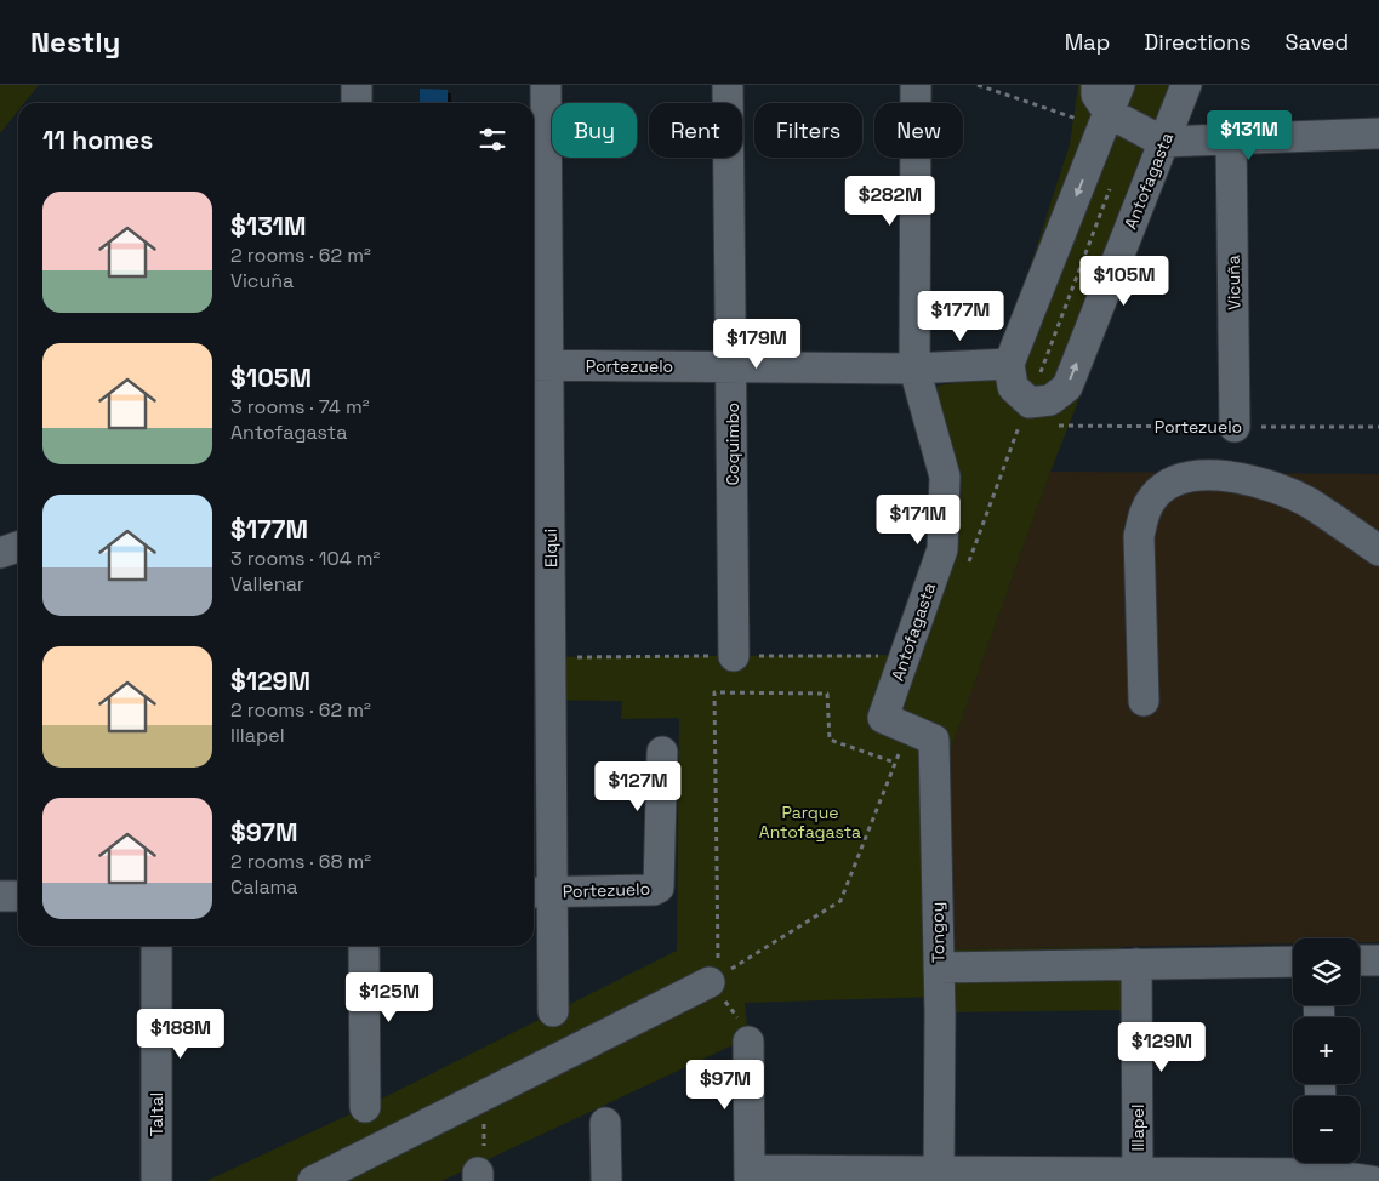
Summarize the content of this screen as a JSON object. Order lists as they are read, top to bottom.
{
  "streets": {
    "street": [
      "Antofagasta",
      "Vicuña",
      "Portezuelo",
      "Coquimbo",
      "Elqui",
      "Tongoy",
      "Taltal",
      "Illapel"
    ]
  },
  "crossings": [
    ["Antofagasta", "Portezuelo"],
    ["Antofagasta", "Tongoy"],
    ["Vicuña", "Portezuelo"],
    ["Portezuelo", "Coquimbo"],
    ["Portezuelo", "Elqui"]
  ],
  "parks": ["Parque Antofagasta"],
  "page": {
    "header": "Nestly",
    "nav": ["Map", "Directions", "Saved"],
    "chip": [
      "Buy",
      "Rent",
      "Filters",
      "New"
    ],
    "heading": "11 homes",
    "price": [
      "$131M",
      "$282M",
      "$105M",
      "$177M",
      "$179M",
      "$171M",
      "$127M",
      "$125M",
      "$188M",
      "$129M",
      "$97M"
    ],
    "list": [
      {
        "name": "$131M",
        "note": "2 rooms · 62 m² · Vicuña"
      },
      {
        "name": "$105M",
        "note": "3 rooms · 74 m² · Antofagasta"
      },
      {
        "name": "$177M",
        "note": "3 rooms · 104 m² · Vallenar"
      },
      {
        "name": "$129M",
        "note": "2 rooms · 62 m² · Illapel"
      },
      {
        "name": "$97M",
        "note": "2 rooms · 68 m² · Calama"
      }
    ],
    "map_buttons": ["+", "−"]
  }
}
